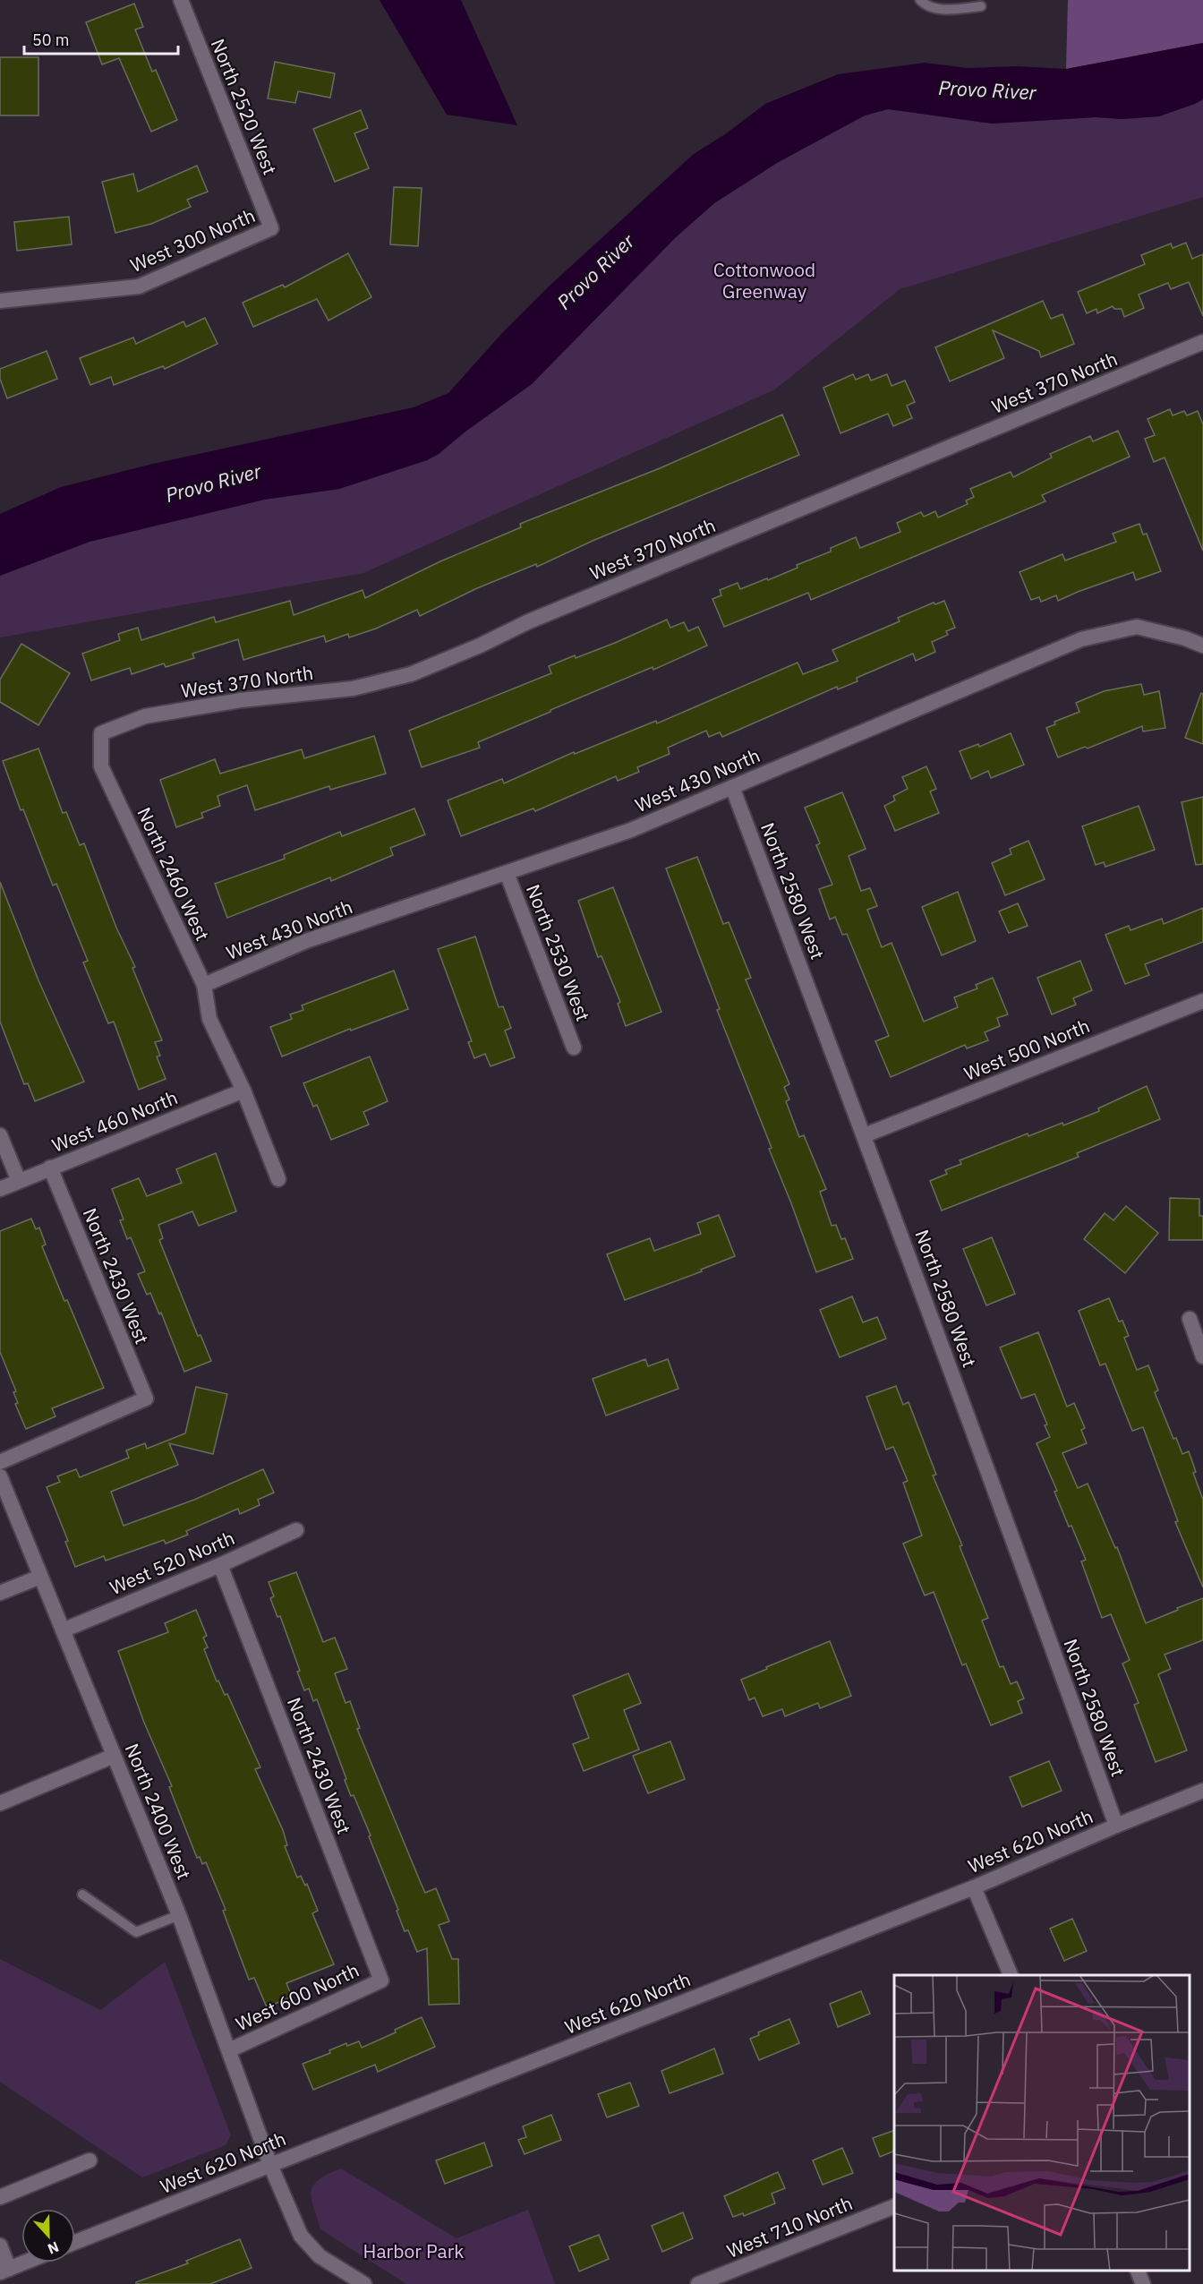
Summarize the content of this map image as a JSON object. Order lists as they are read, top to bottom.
{
  "streets": {
    "street": [
      "North 2520 West",
      "West 300 North",
      "West 370 North",
      "West 430 North",
      "North 2460 West",
      "North 2580 West",
      "North 2530 West",
      "West 500 North",
      "West 460 North",
      "North 2430 West",
      "West 520 North",
      "North 2400 West",
      "West 620 North",
      "West 600 North",
      "West 710 North"
    ]
  },
  "crossings": [
    ["North 2520 West", "West 300 North"],
    ["West 370 North", "North 2460 West"],
    ["West 430 North", "North 2460 West"],
    ["West 430 North", "North 2580 West"],
    ["West 430 North", "North 2530 West"],
    ["North 2460 West", "West 460 North"],
    ["North 2580 West", "West 500 North"],
    ["North 2580 West", "West 620 North"],
    ["West 460 North", "North 2430 West"],
    ["North 2430 West", "West 520 North"],
    ["North 2430 West", "West 600 North"],
    ["West 520 North", "North 2400 West"],
    ["North 2400 West", "West 620 North"],
    ["North 2400 West", "West 600 North"]
  ],
  "water": ["Provo River"],
  "parks": ["Cottonwood Greenway", "Harbor Park"],
  "scale_bar": "50 m",
  "north": "bottom"
}
